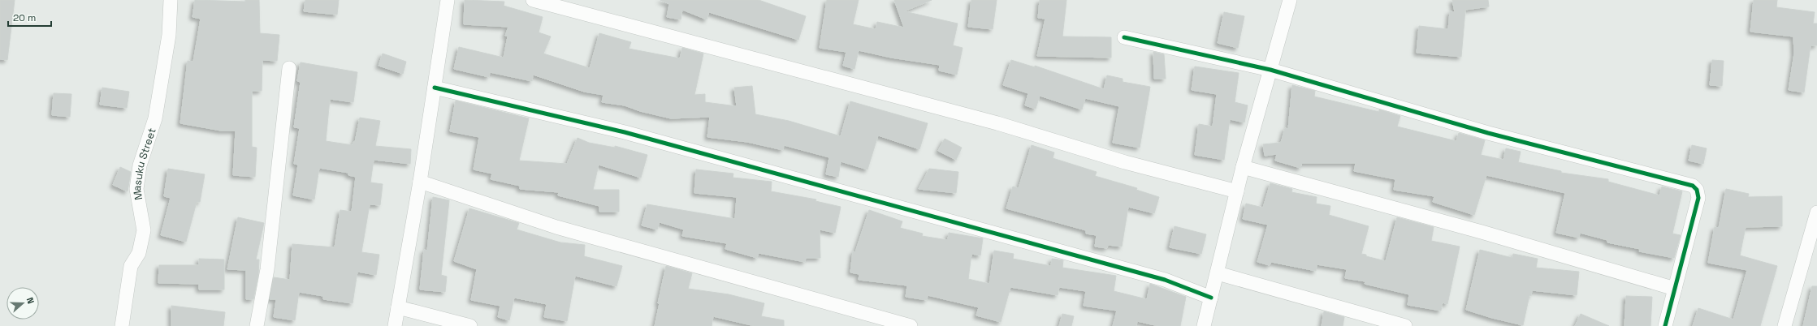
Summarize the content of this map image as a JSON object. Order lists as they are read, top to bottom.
{
  "streets": {
    "street": ["Masuku Street"]
  },
  "scale_bar": "20 m",
  "north": "right"
}
